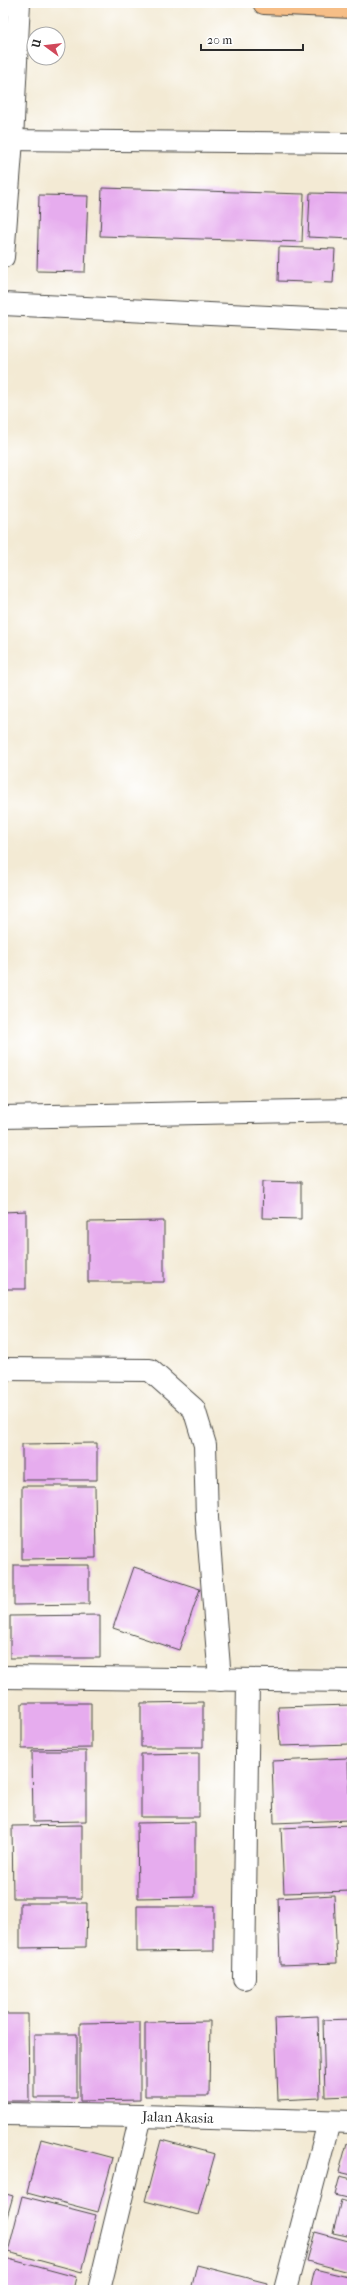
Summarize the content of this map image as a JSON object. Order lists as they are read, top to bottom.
{
  "streets": {
    "street": ["Jalan Akasia"]
  },
  "scale_bar": "20 m",
  "north": "left"
}
